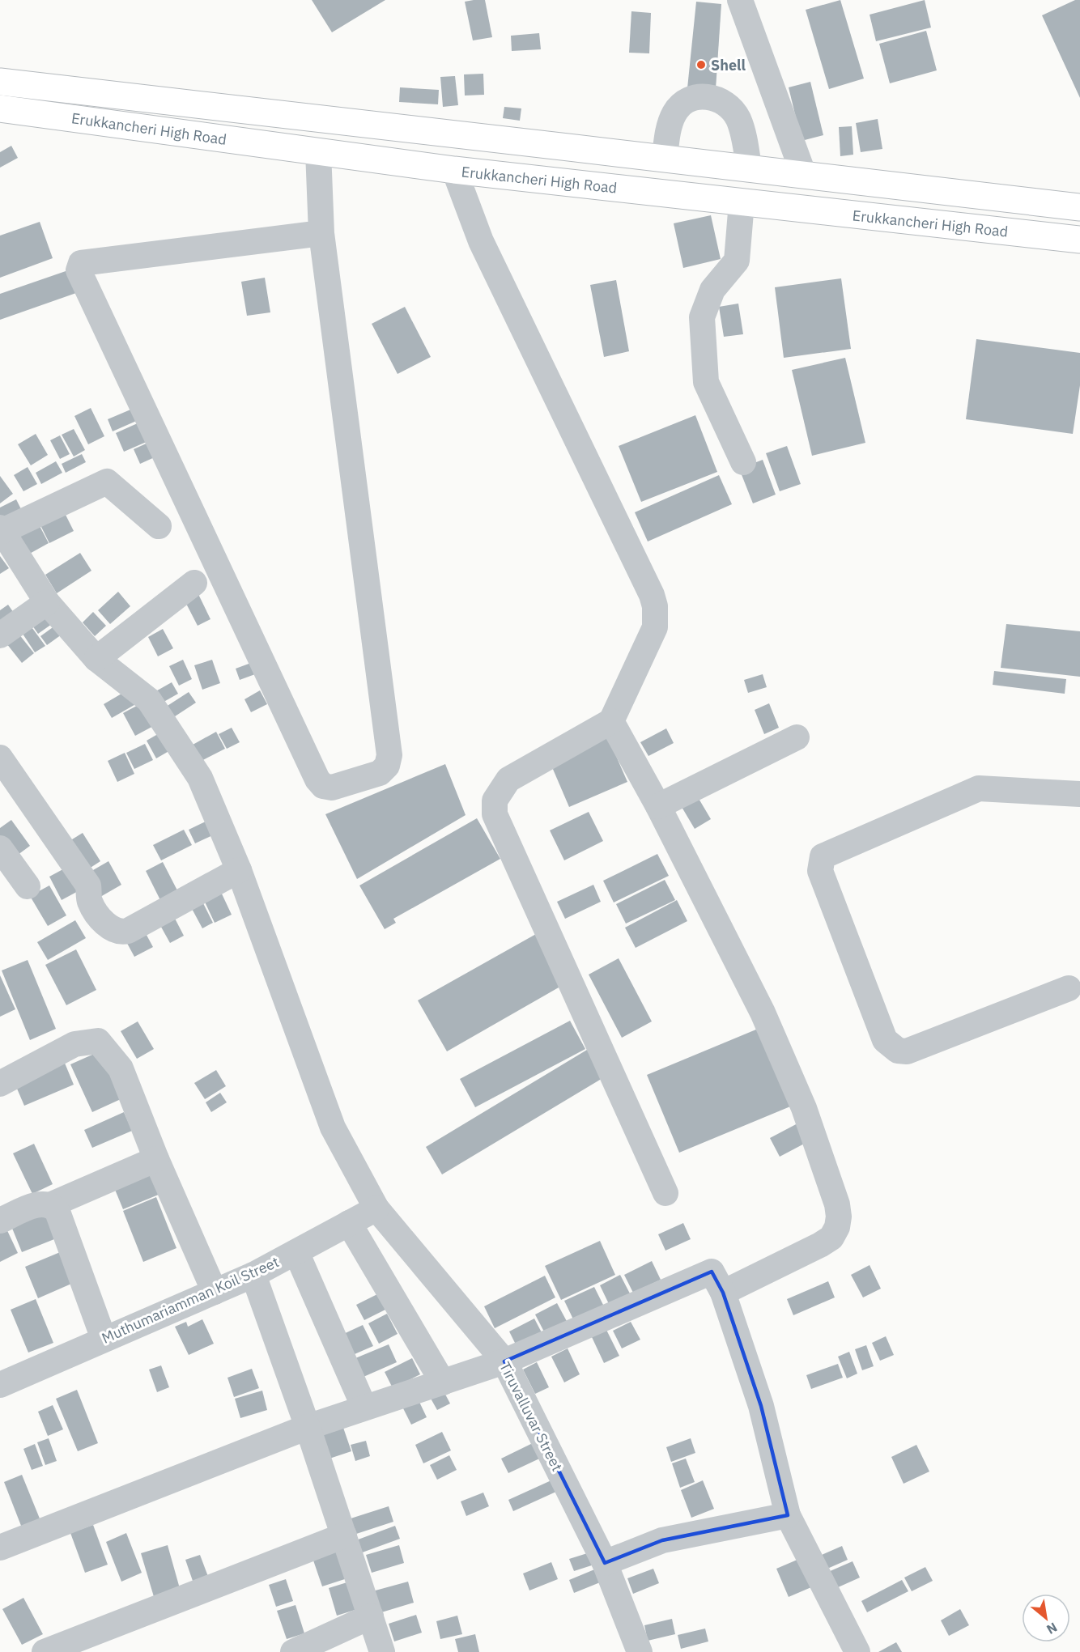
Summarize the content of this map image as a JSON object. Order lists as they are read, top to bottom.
{
  "streets": {
    "main road": ["Erukkancheri High Road"],
    "street": ["Muthumariamman Koil Street", "Tiruvalluvar Street"]
  },
  "crossings": [
    ["Muthumariamman Koil Street", "Tiruvalluvar Street"]
  ],
  "places": ["Shell"],
  "north": "bottom right"
}
